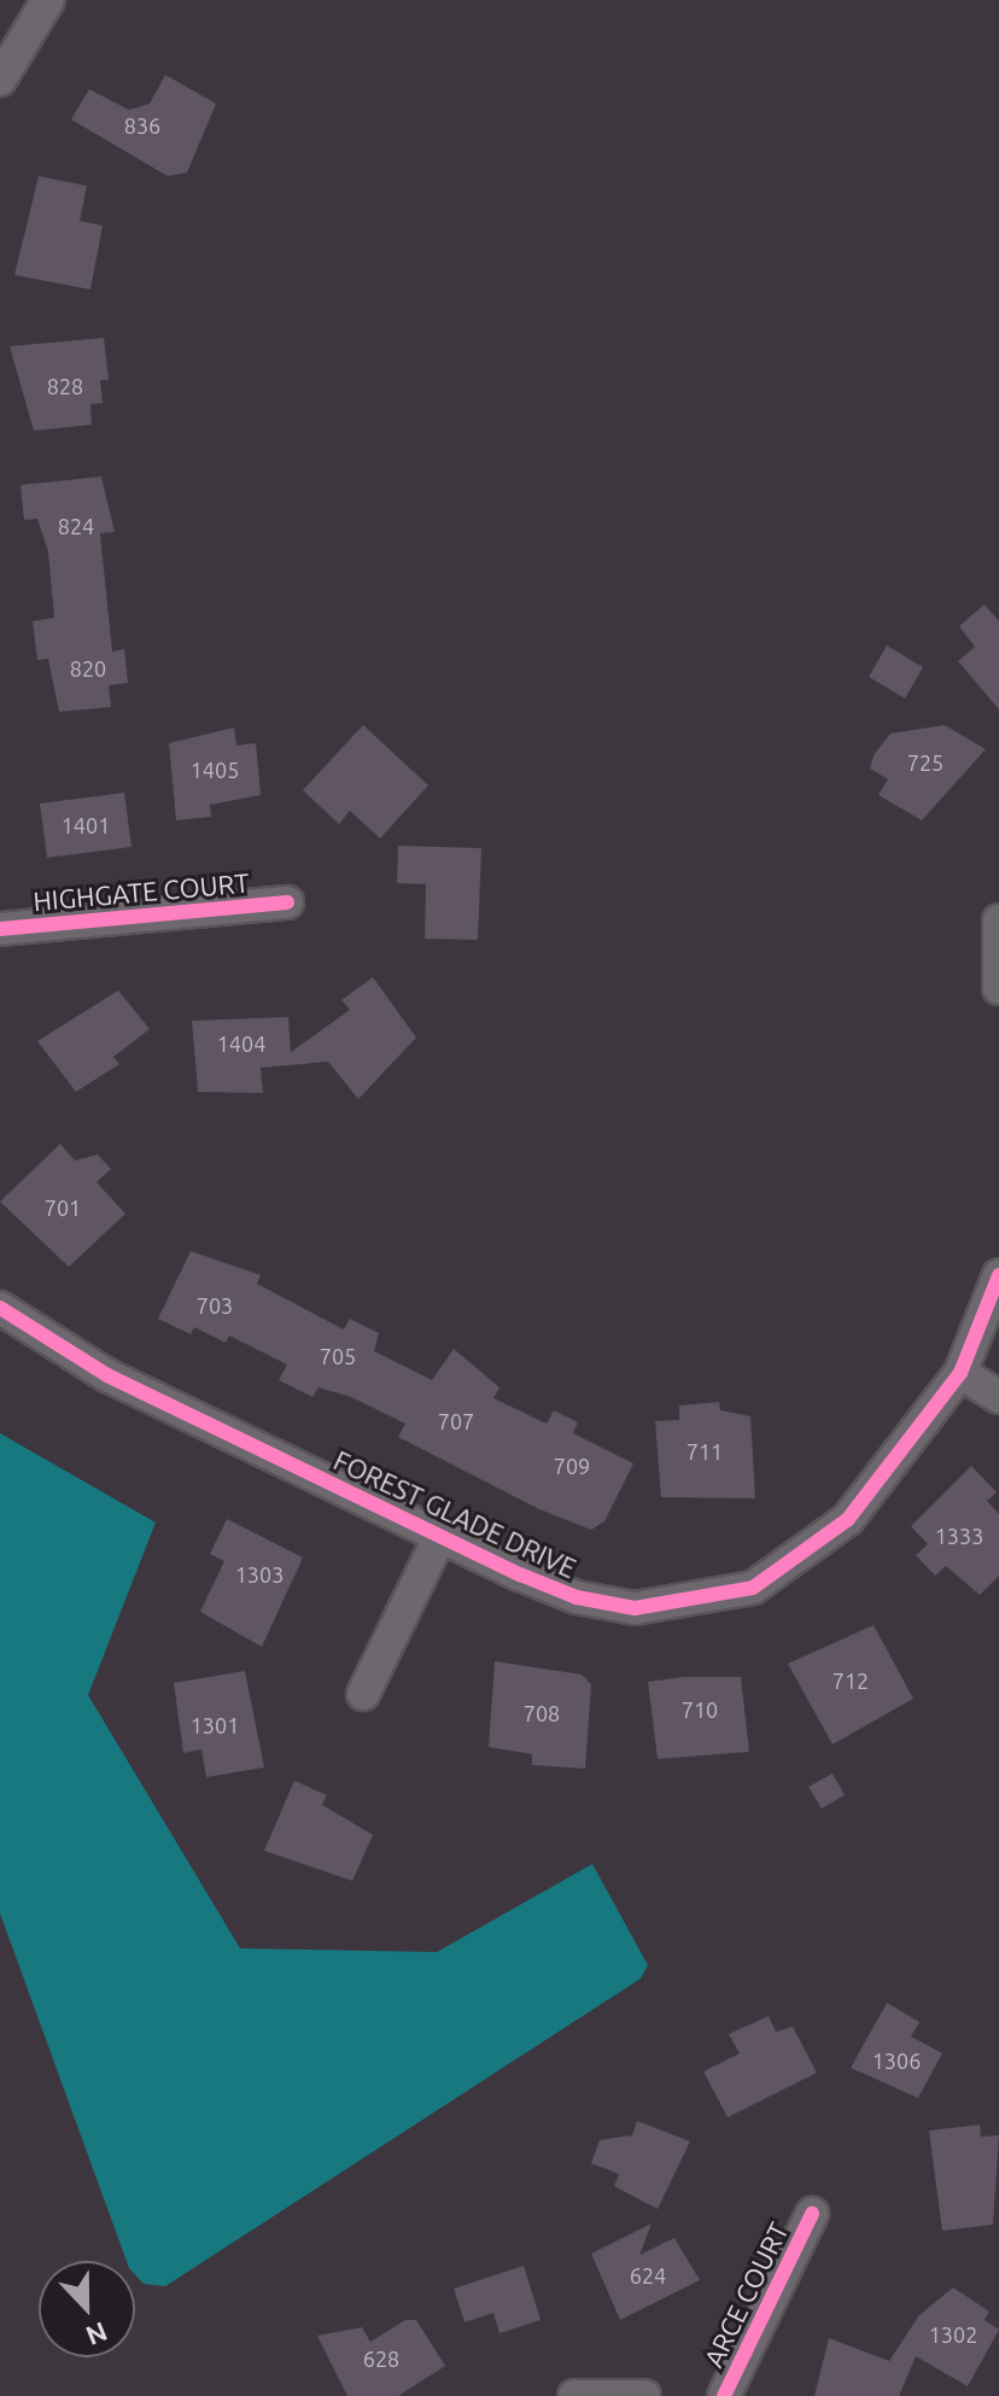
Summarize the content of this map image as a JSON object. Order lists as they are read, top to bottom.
{
  "streets": {
    "street": ["HIGHGATE COURT", "FOREST GLADE DRIVE", "ARCE COURT"]
  },
  "house_numbers": [
    "836",
    "828",
    "824",
    "820",
    "725",
    "1405",
    "1401",
    "1404",
    "701",
    "703",
    "705",
    "707",
    "711",
    "709",
    "1333",
    "1303",
    "712",
    "710",
    "708",
    "1301",
    "1306",
    "624",
    "1302",
    "628"
  ],
  "north": "bottom"
}
